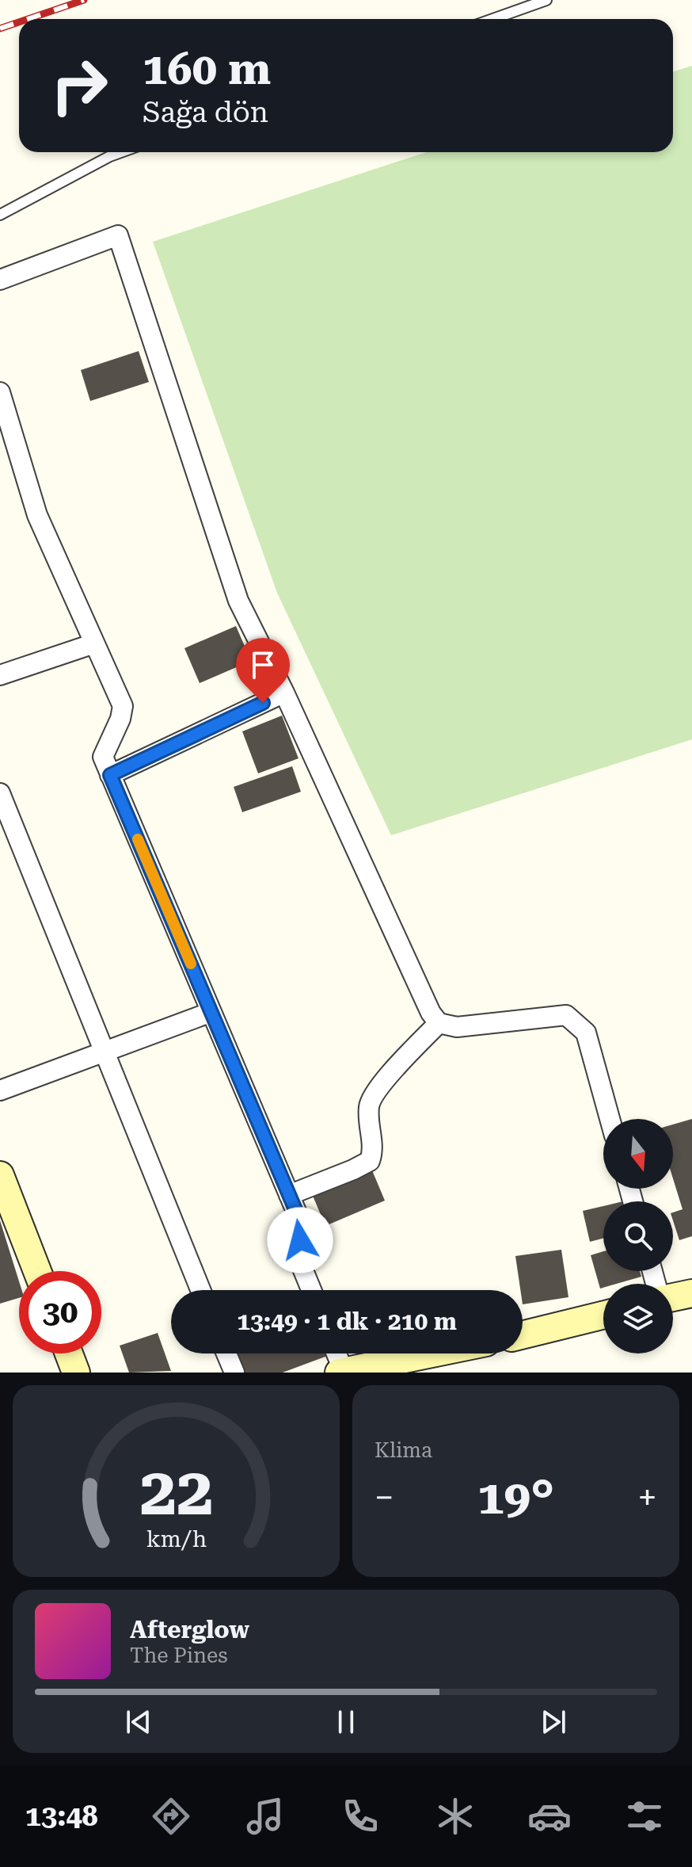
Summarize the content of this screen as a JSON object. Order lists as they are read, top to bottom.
{
  "north": "bottom",
  "page": {
    "turn": ["160 m", "Sağa dön"],
    "limit": "30",
    "trip": "13:49 · 1 dk · 210 m",
    "tile": "Klima",
    "heat": ["−", "19°", "+"],
    "song": ["Afterglow", "The Pines"],
    "tabs": "13:48",
    "gauge": ["22", "km/h"]
  }
}
